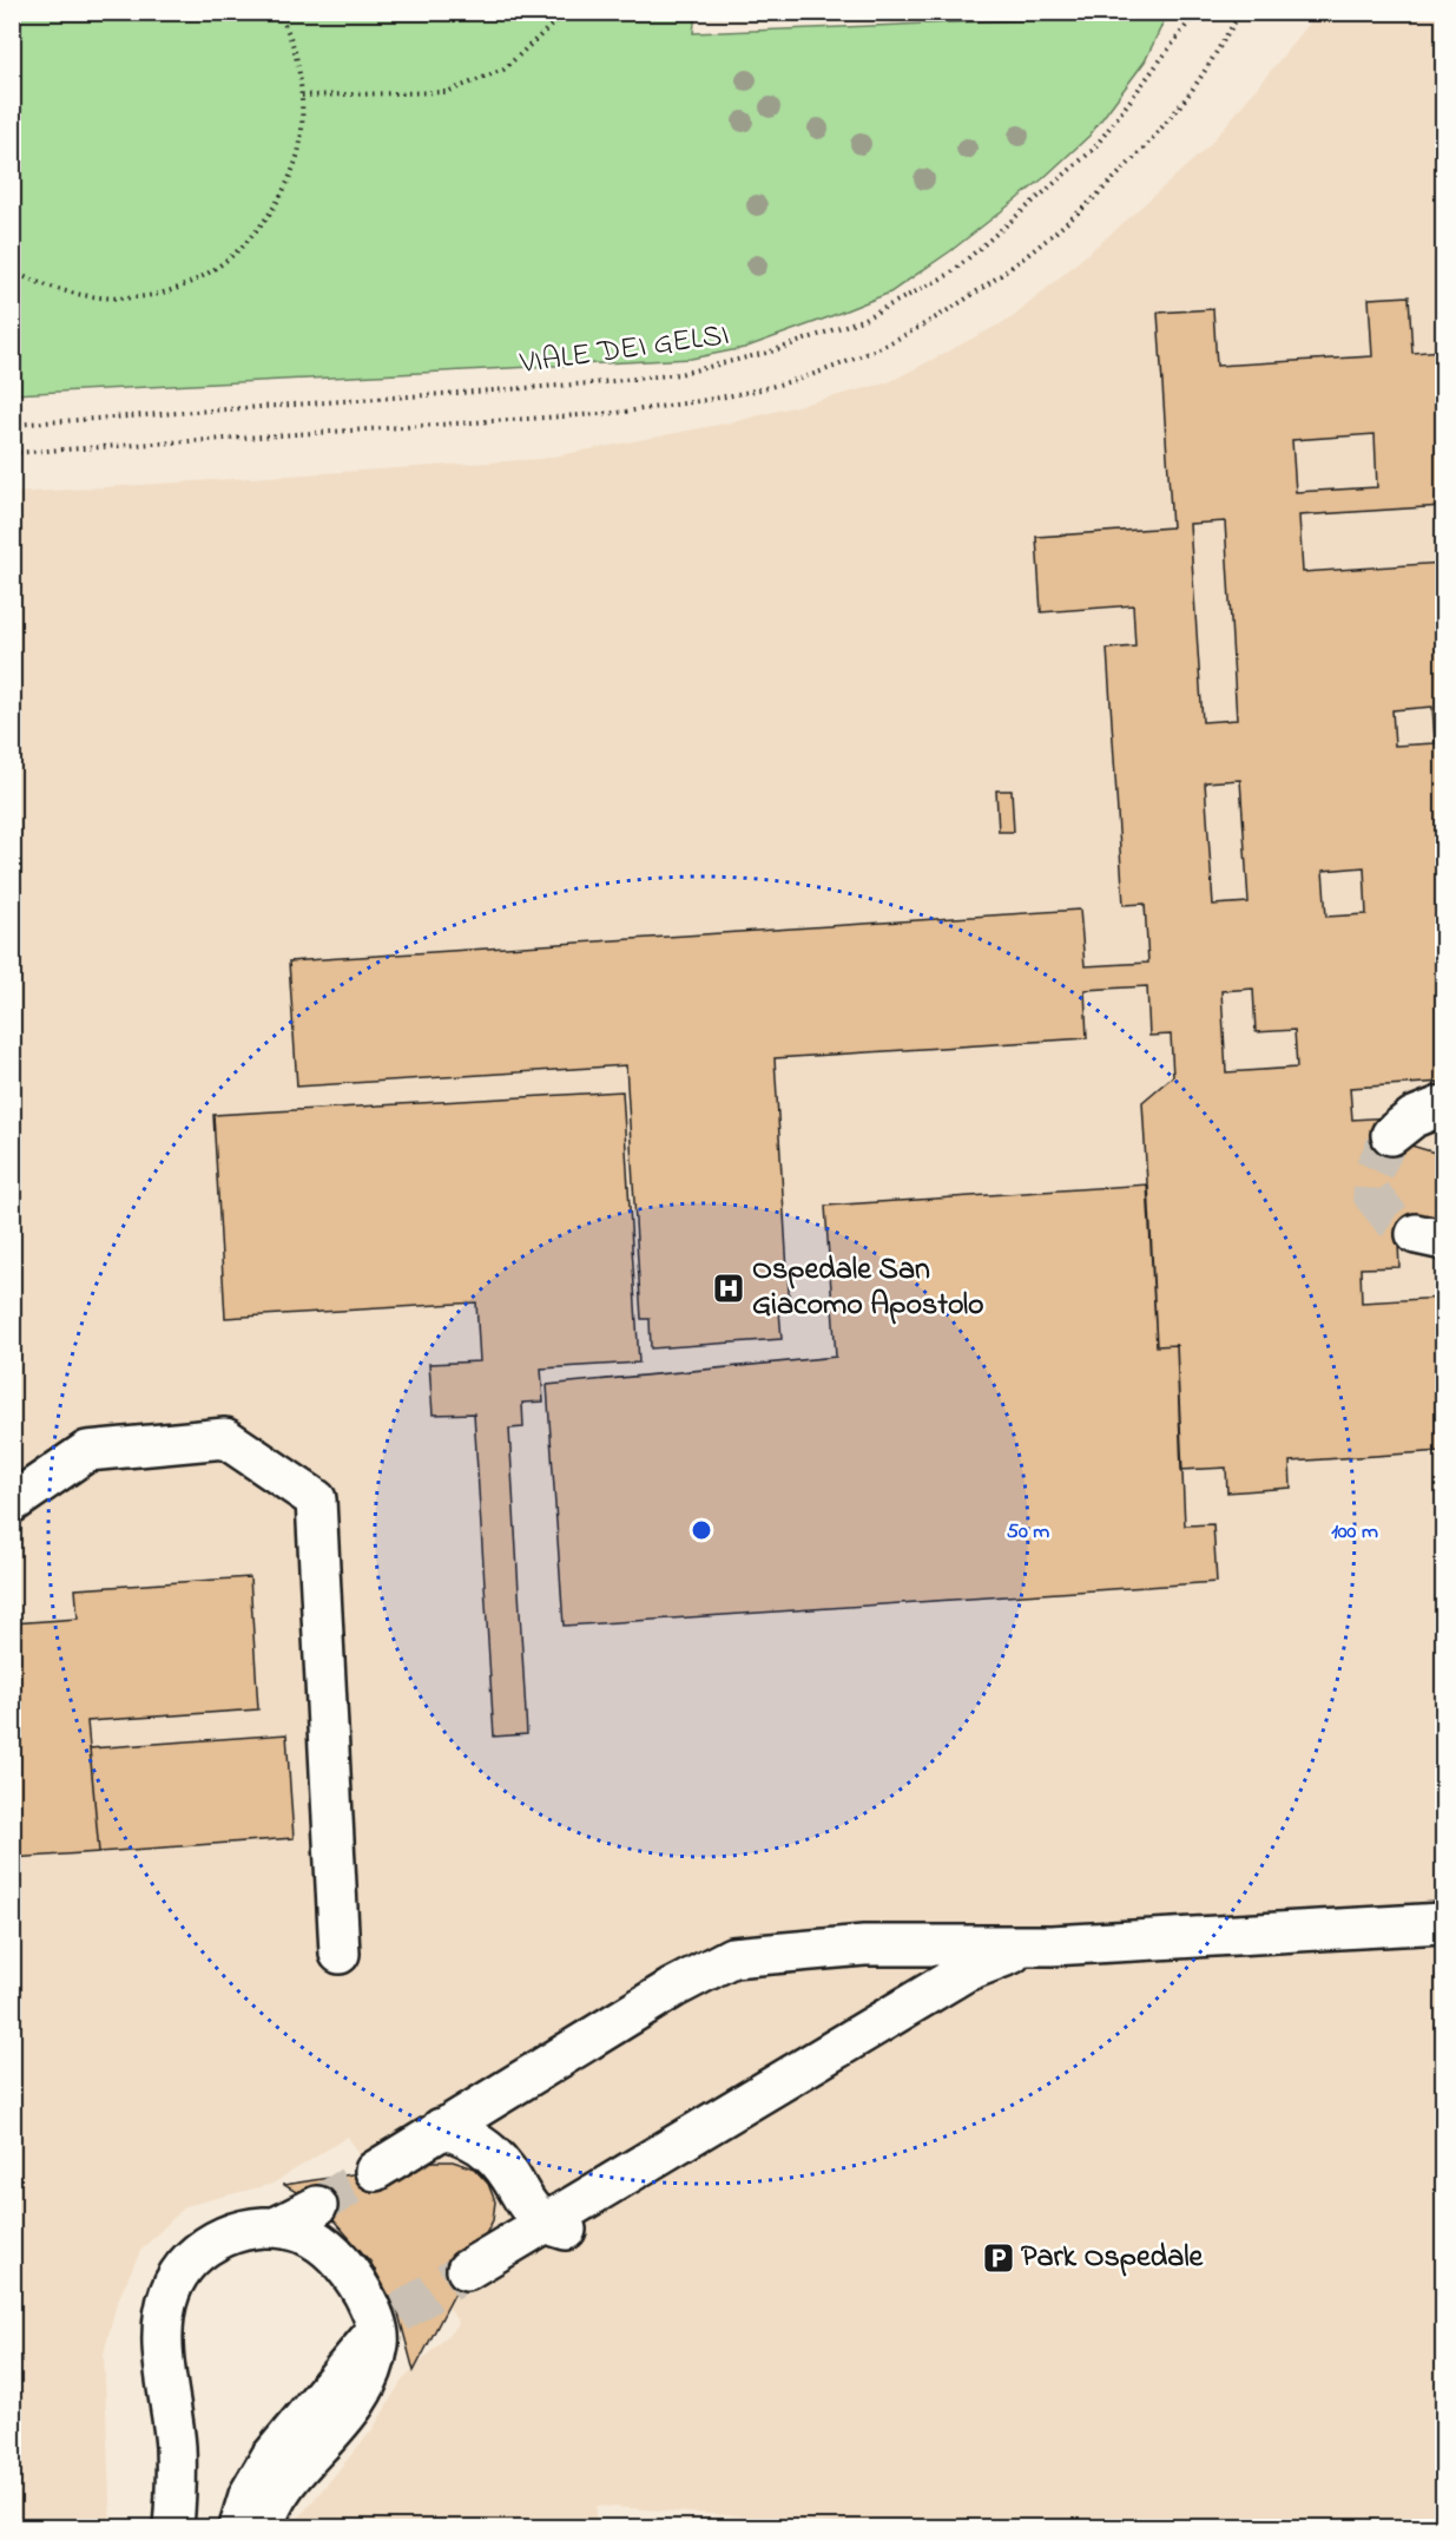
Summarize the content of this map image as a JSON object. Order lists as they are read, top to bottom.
{
  "streets": {
    "path": ["VIALE DEI GELSI"]
  },
  "places": {
    "hospital": ["Ospedale San Giacomo Apostolo"],
    "parking": ["Park Ospedale"]
  },
  "rings": ["50 m", "100 m"]
}
